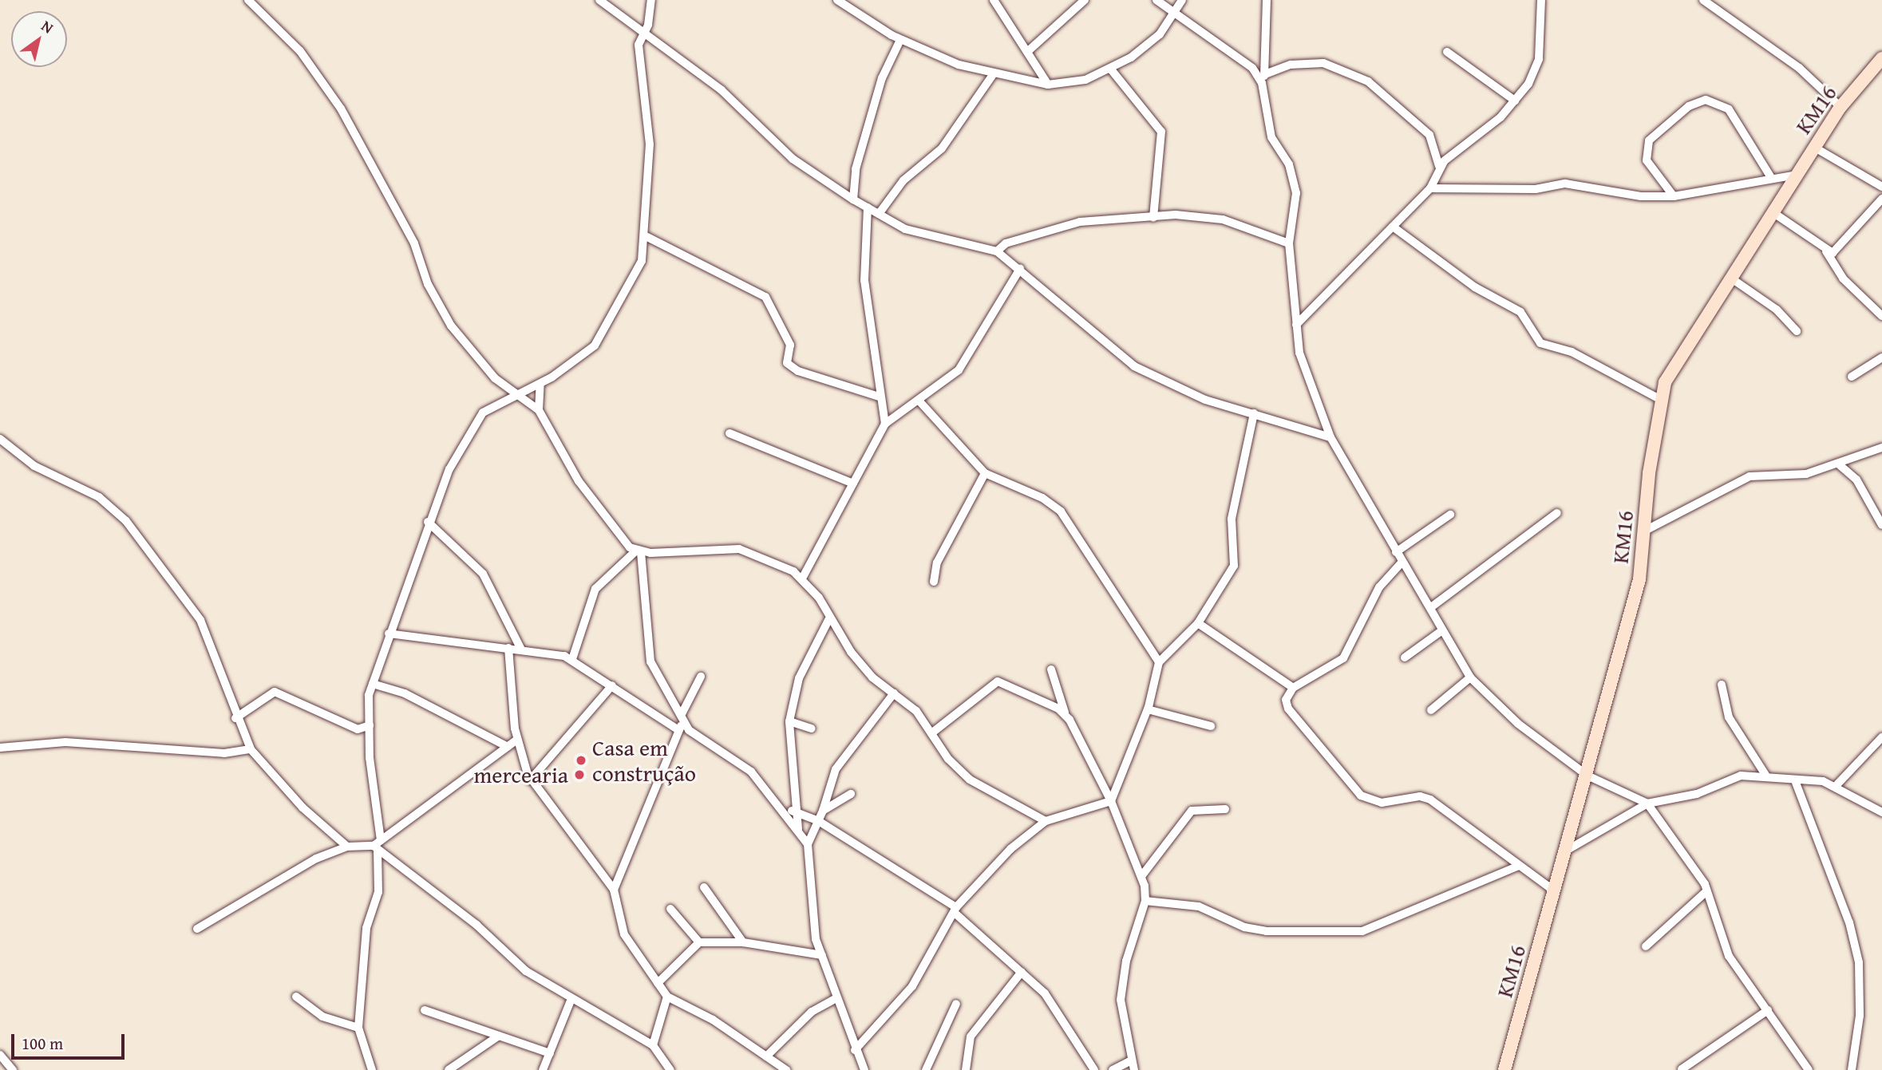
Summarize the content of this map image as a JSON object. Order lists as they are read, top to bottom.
{
  "streets": {
    "street": ["KM16"]
  },
  "places": ["Casa em construção", "mercearia"],
  "scale_bar": "100 m",
  "north": "top right"
}
